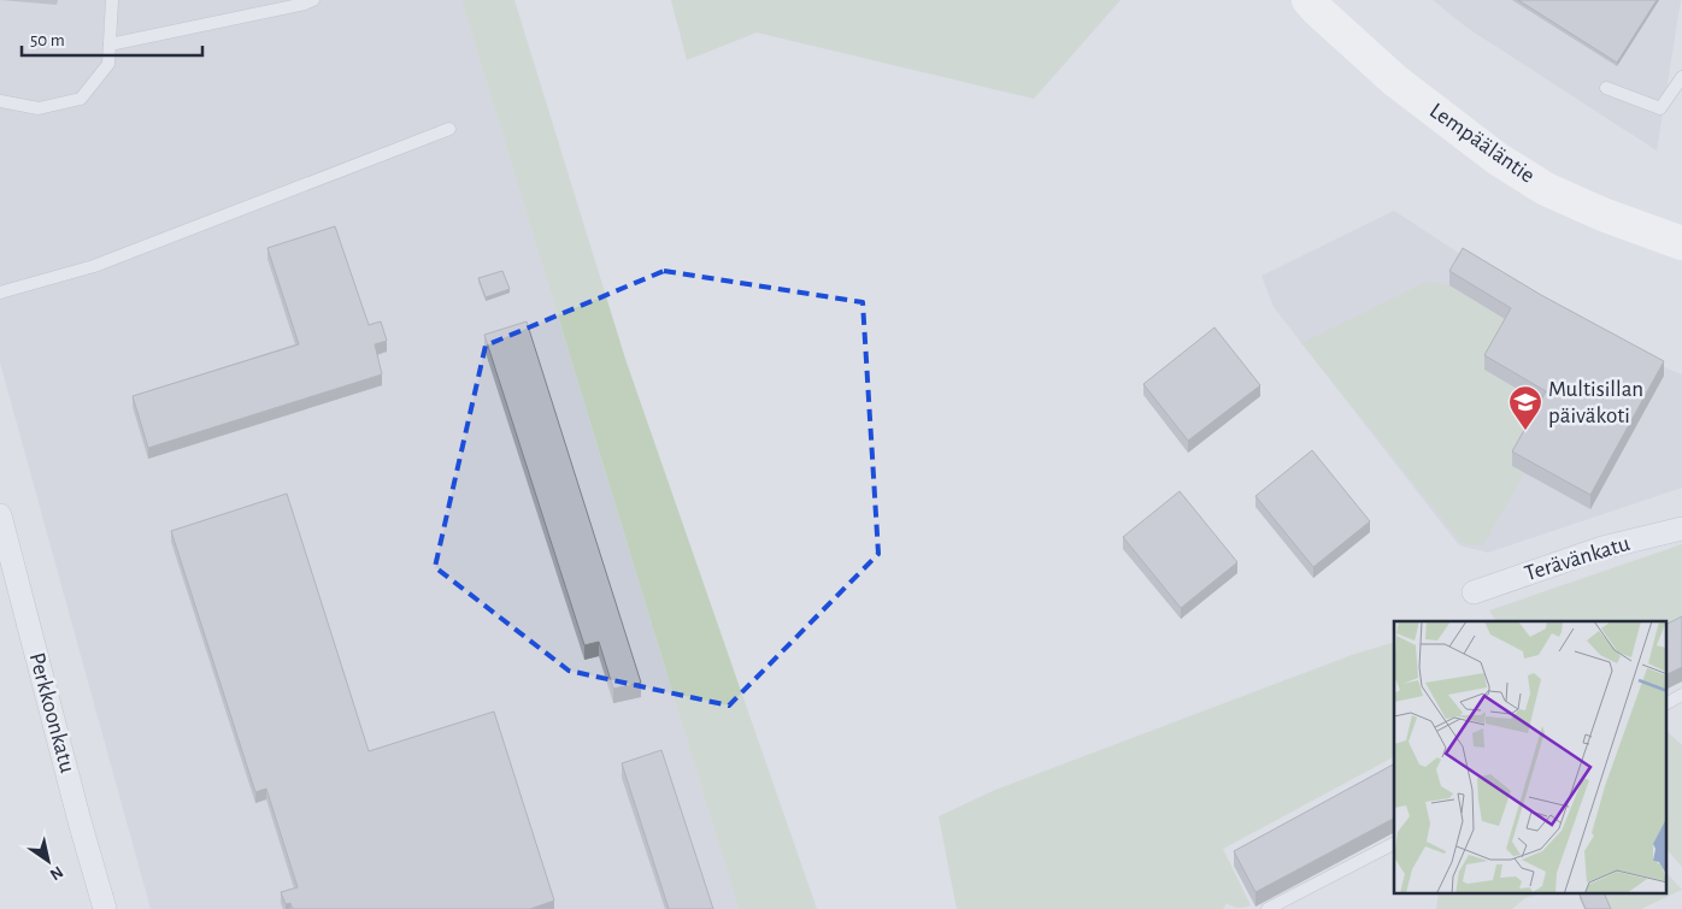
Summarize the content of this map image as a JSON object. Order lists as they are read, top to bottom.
{
  "streets": {
    "main road": ["Lempääläntie"],
    "street": ["Terävänkatu", "Perkkoonkatu"]
  },
  "places": {
    "school or university": ["Multisillan päiväkoti"]
  },
  "scale_bar": "50 m",
  "north": "bottom right"
}
